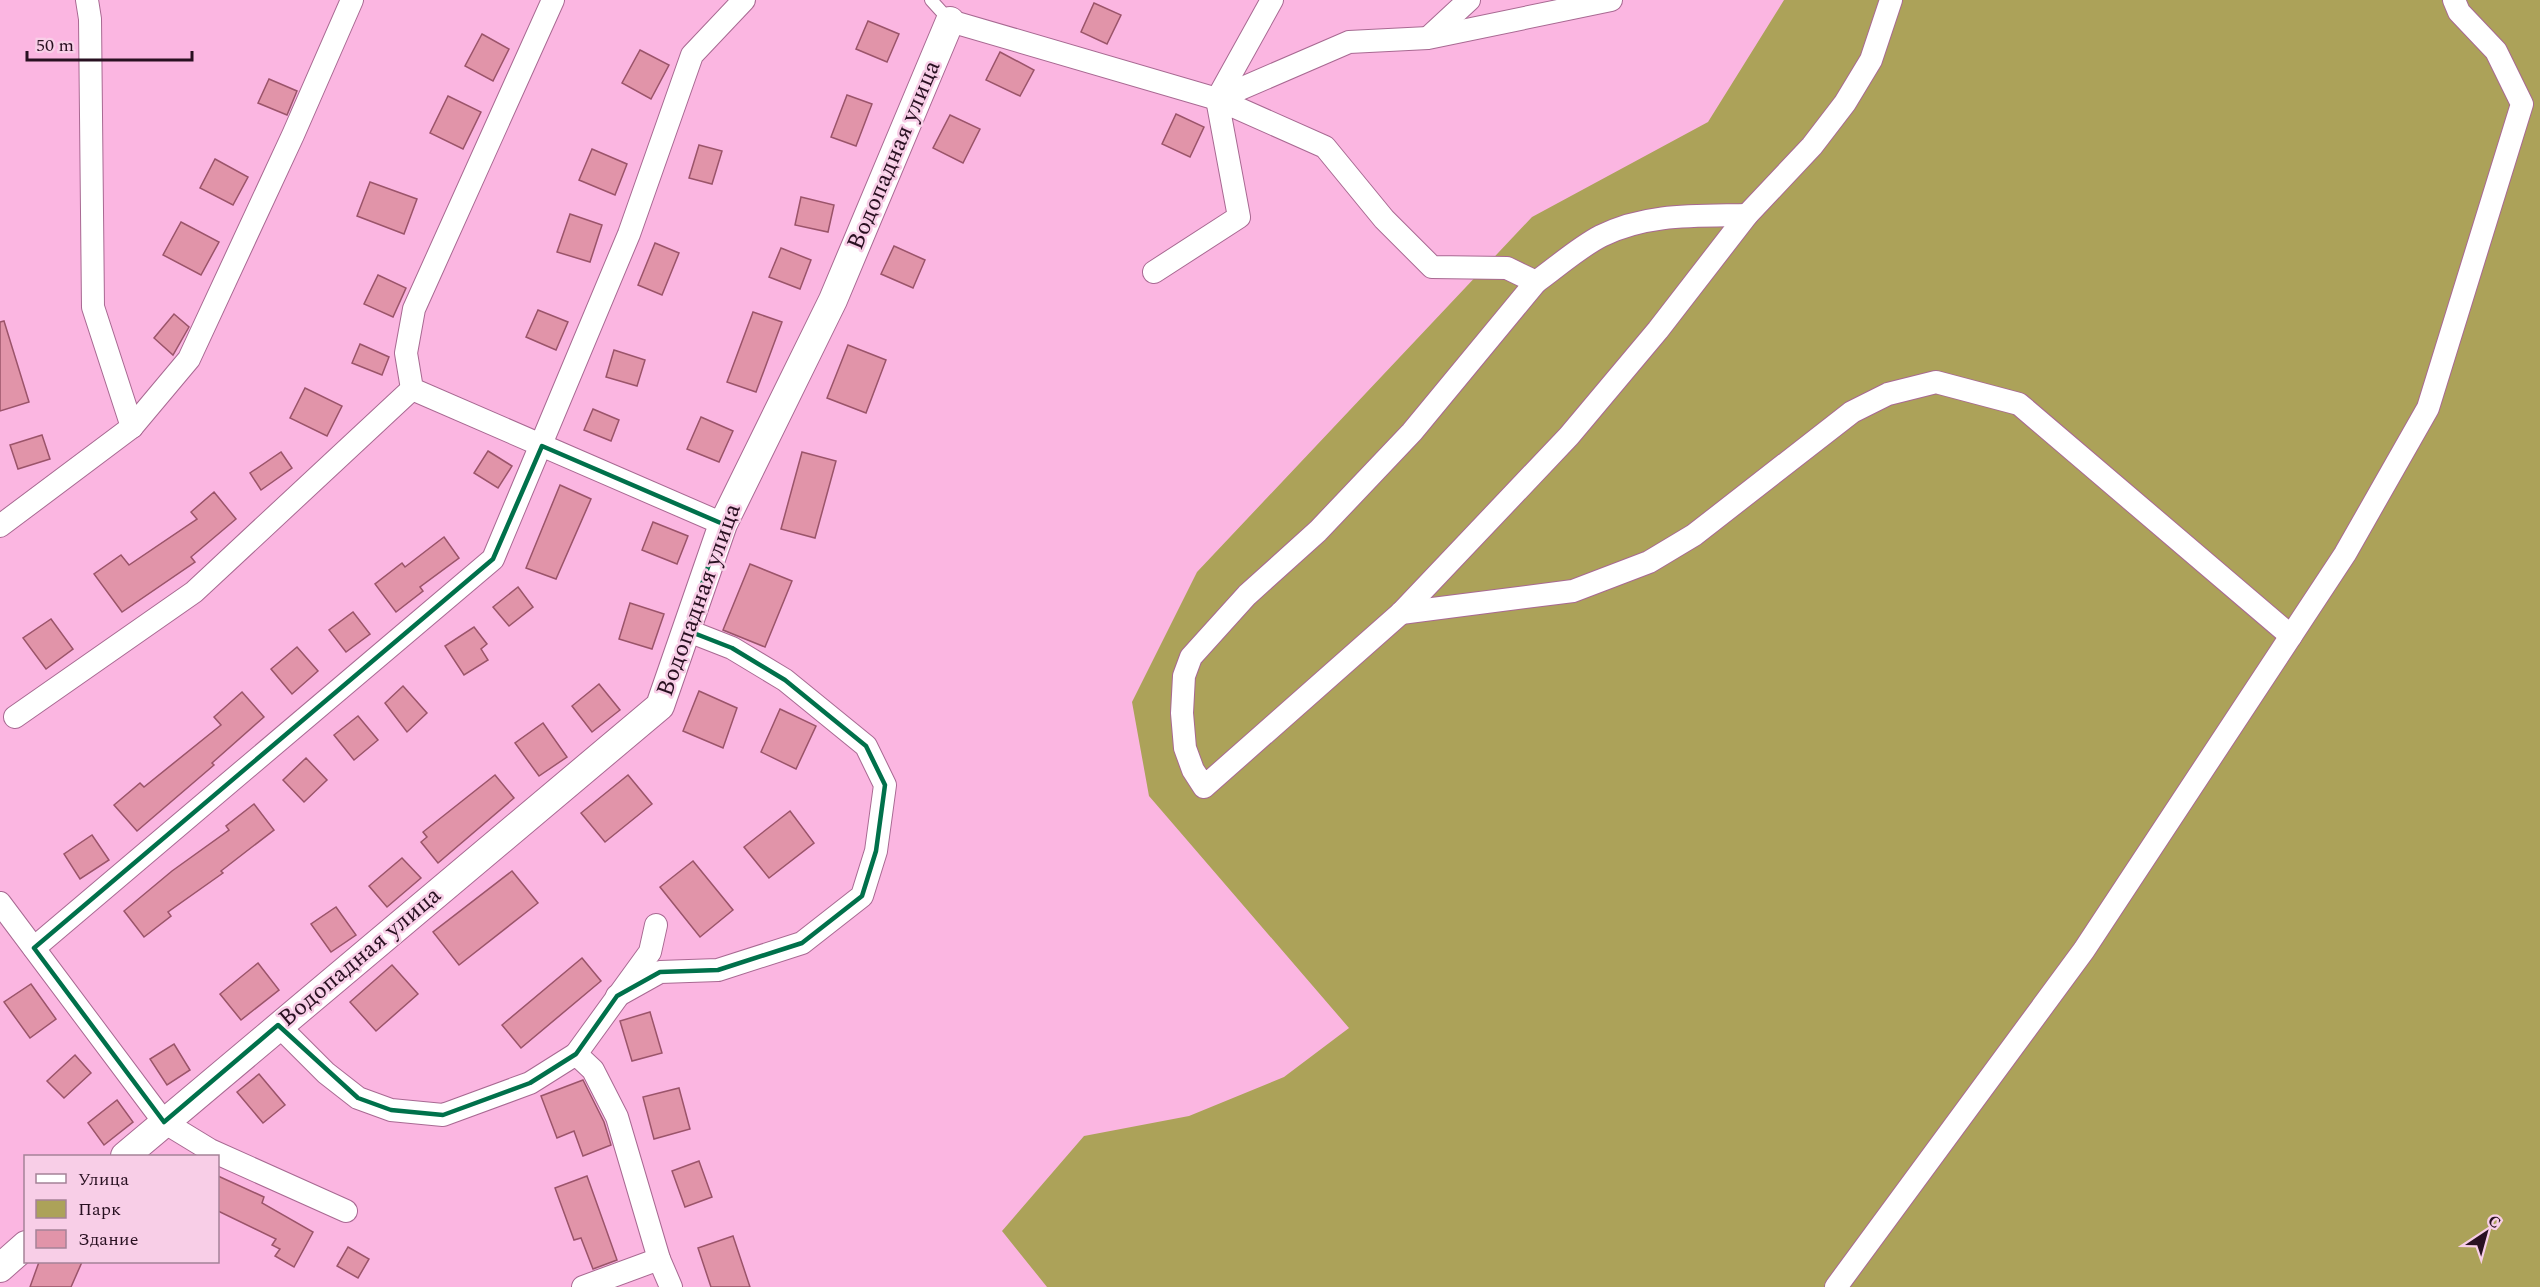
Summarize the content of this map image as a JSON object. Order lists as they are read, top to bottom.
{
  "streets": {
    "street": ["Водопадная улица"]
  },
  "legend": ["Улица", "Парк", "Здание"],
  "scale_bar": "50 m",
  "north": "top right"
}
